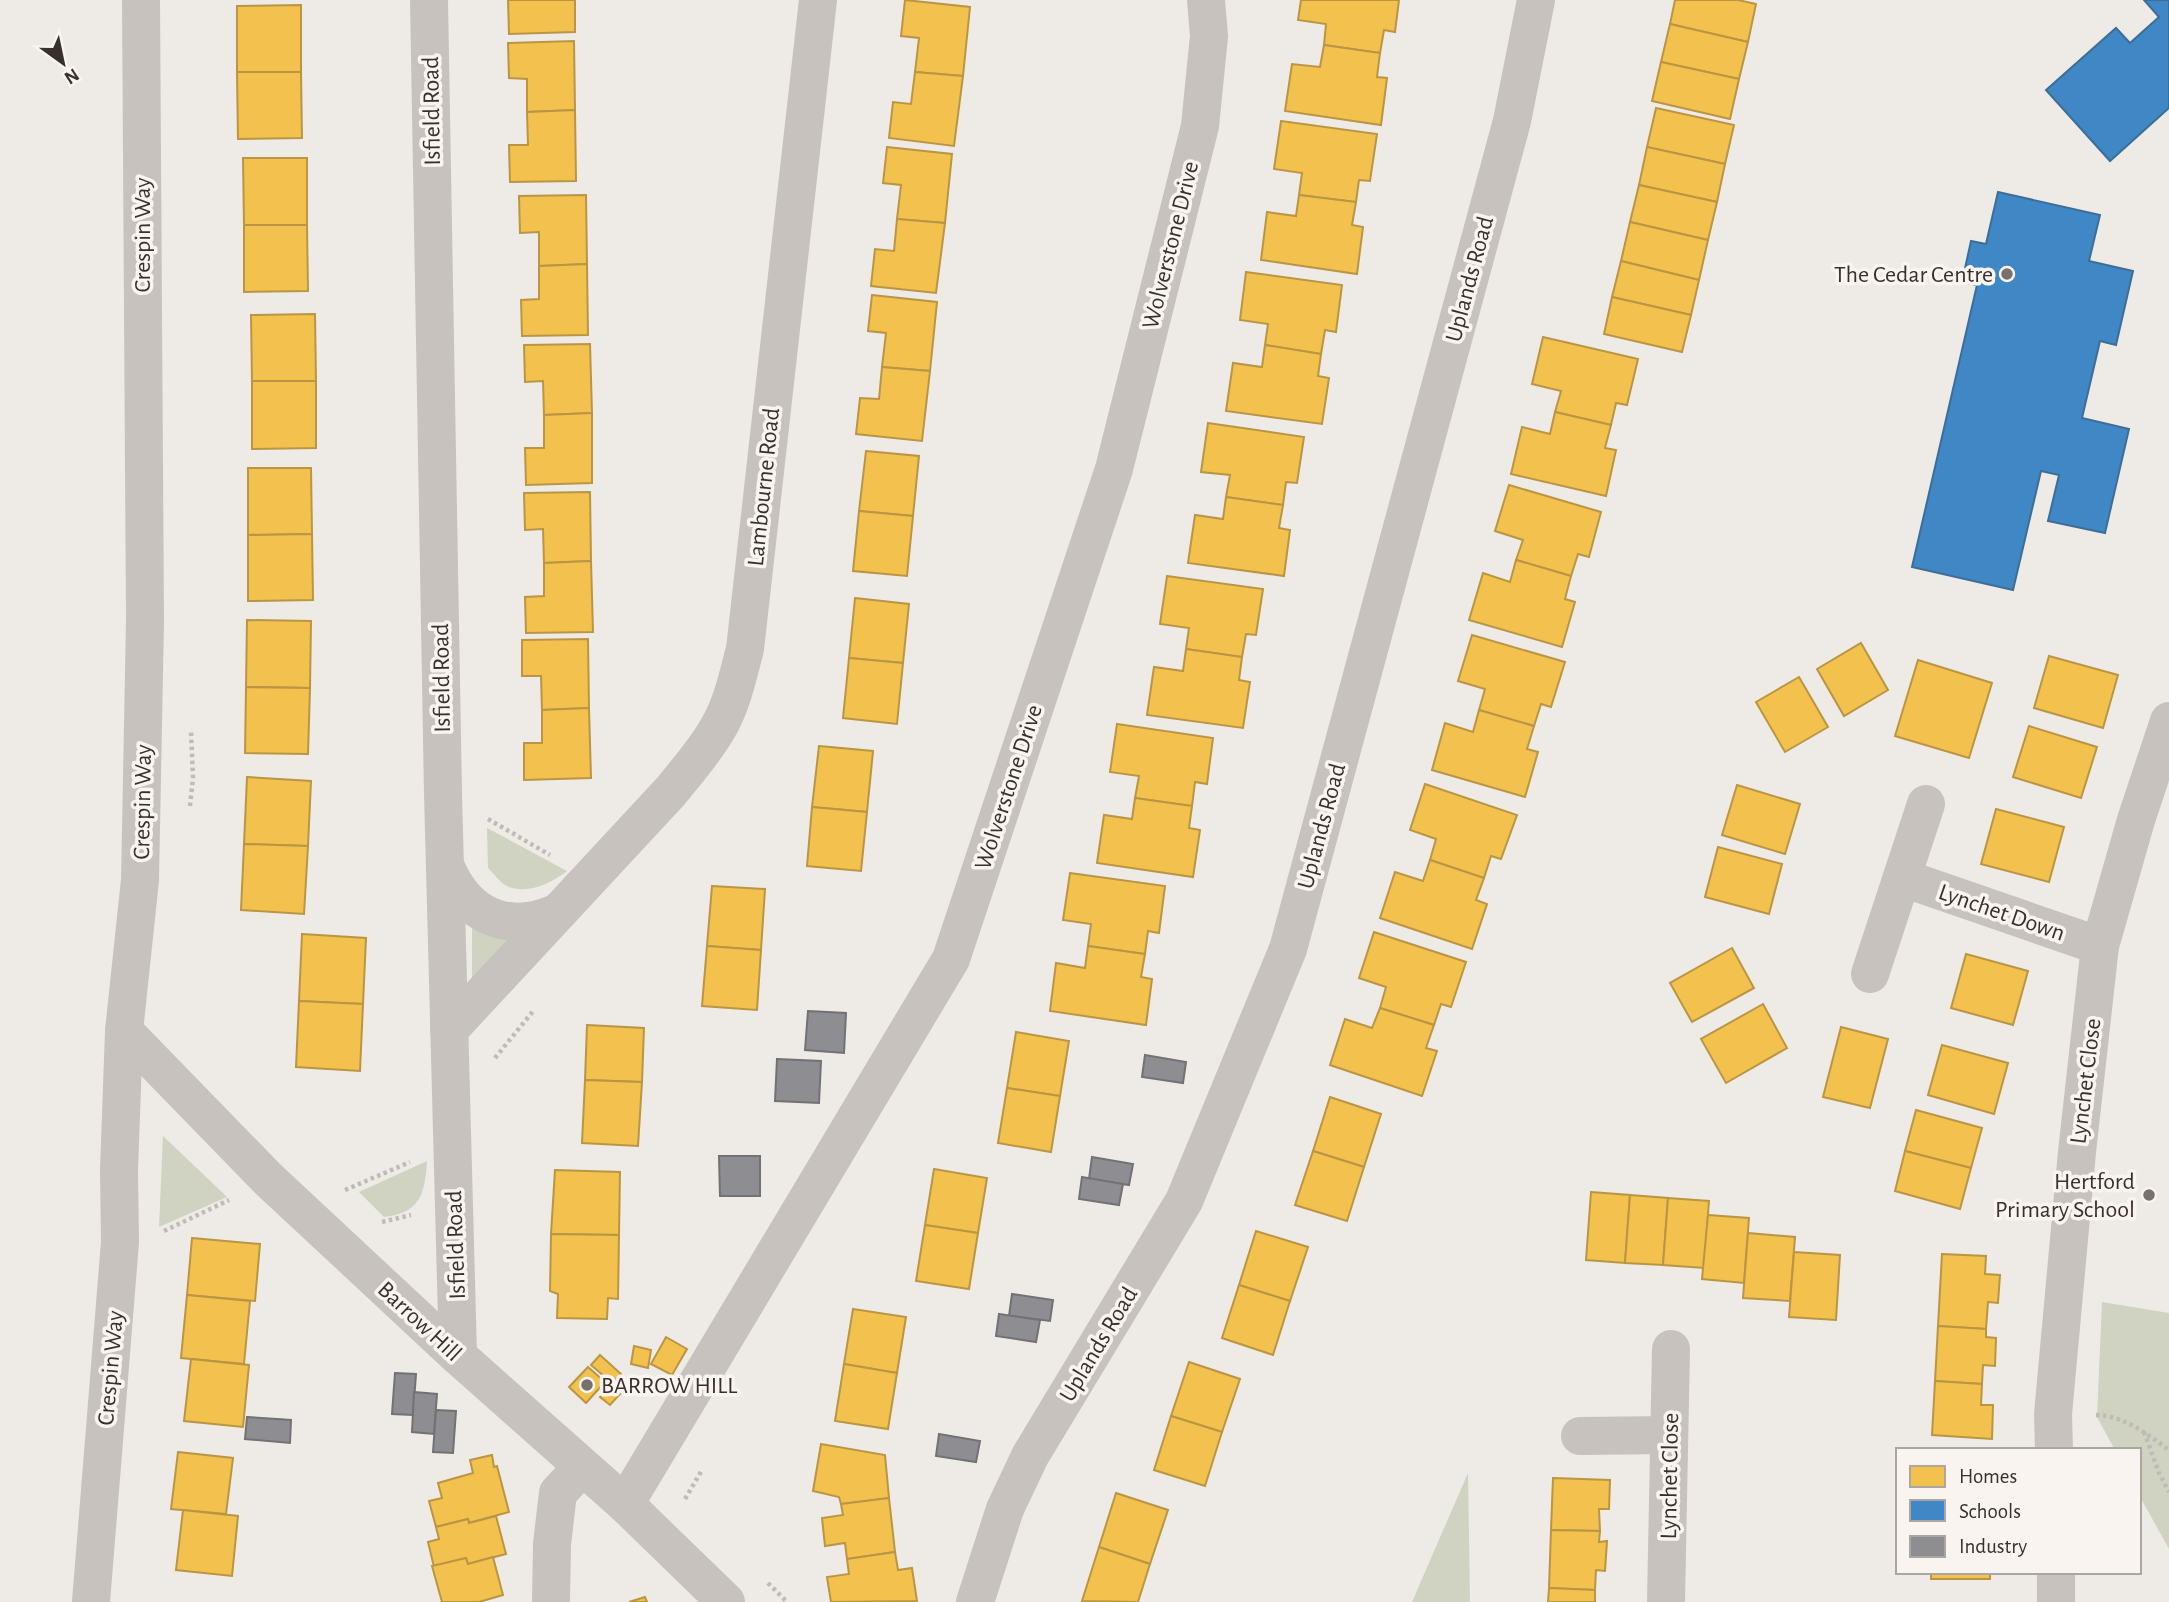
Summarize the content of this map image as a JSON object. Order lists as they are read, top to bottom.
{
  "streets": {
    "street": [
      "Isfield Road",
      "Crespin Way",
      "Wolverstone Drive",
      "Uplands Road",
      "Lambourne Road",
      "Lynchet Down",
      "Lynchet Close",
      "Barrow Hill"
    ]
  },
  "crossings": [
    ["Isfield Road", "Lambourne Road"],
    ["Isfield Road", "Barrow Hill"],
    ["Crespin Way", "Barrow Hill"],
    ["Wolverstone Drive", "Barrow Hill"],
    ["Lynchet Down", "Lynchet Close"]
  ],
  "places": ["The Cedar Centre", "Hertford Primary School", "BARROW HILL"],
  "legend": ["Homes", "Schools", "Industry"],
  "north": "bottom right"
}
